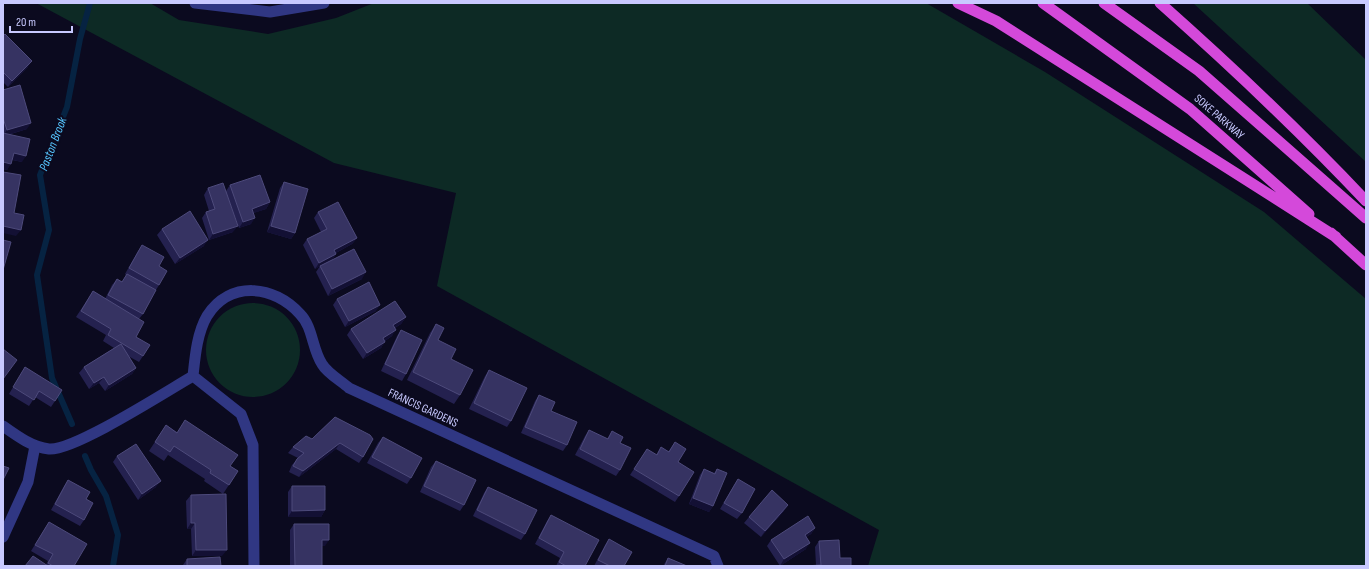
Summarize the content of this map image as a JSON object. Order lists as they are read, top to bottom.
{
  "streets": {
    "highway": ["SOKE PARKWAY"],
    "street": ["FRANCIS GARDENS"]
  },
  "water": ["Paston Brook"],
  "scale_bar": "20 m"
}
